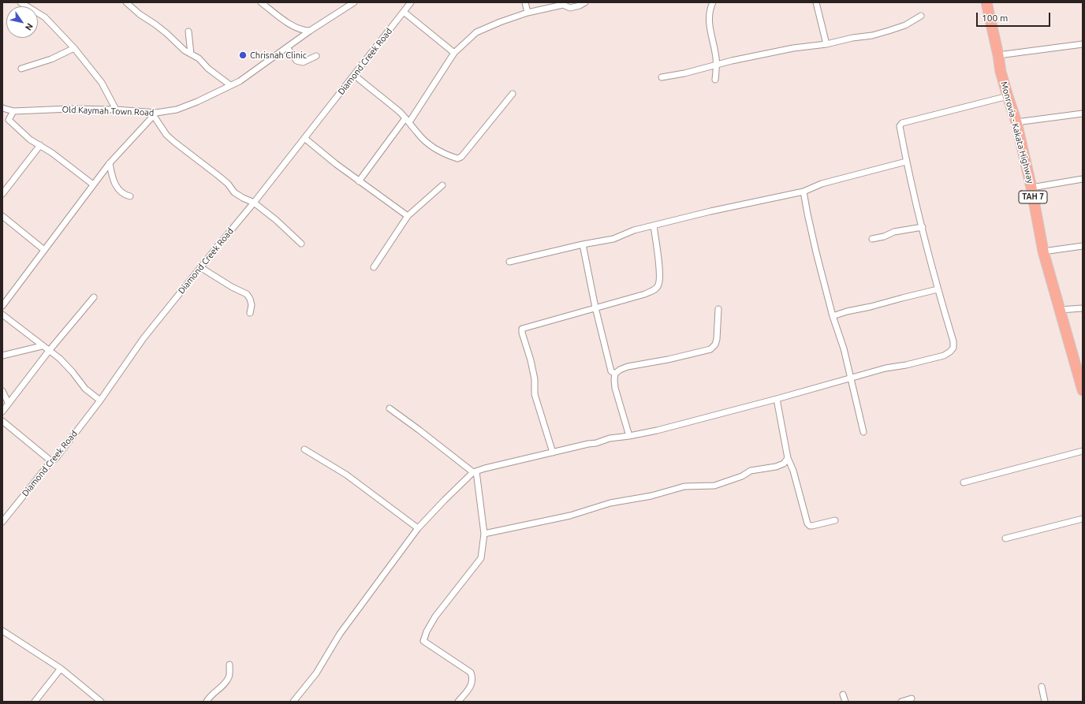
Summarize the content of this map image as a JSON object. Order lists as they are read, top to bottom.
{
  "streets": {
    "highway": ["Monrovia - Kakata Highway", "TAH 7"],
    "street": ["Diamond Creek Road", "Old Kaymah Town Road"]
  },
  "places": ["Chrisnah Clinic"],
  "scale_bar": "100 m",
  "north": "bottom right"
}
